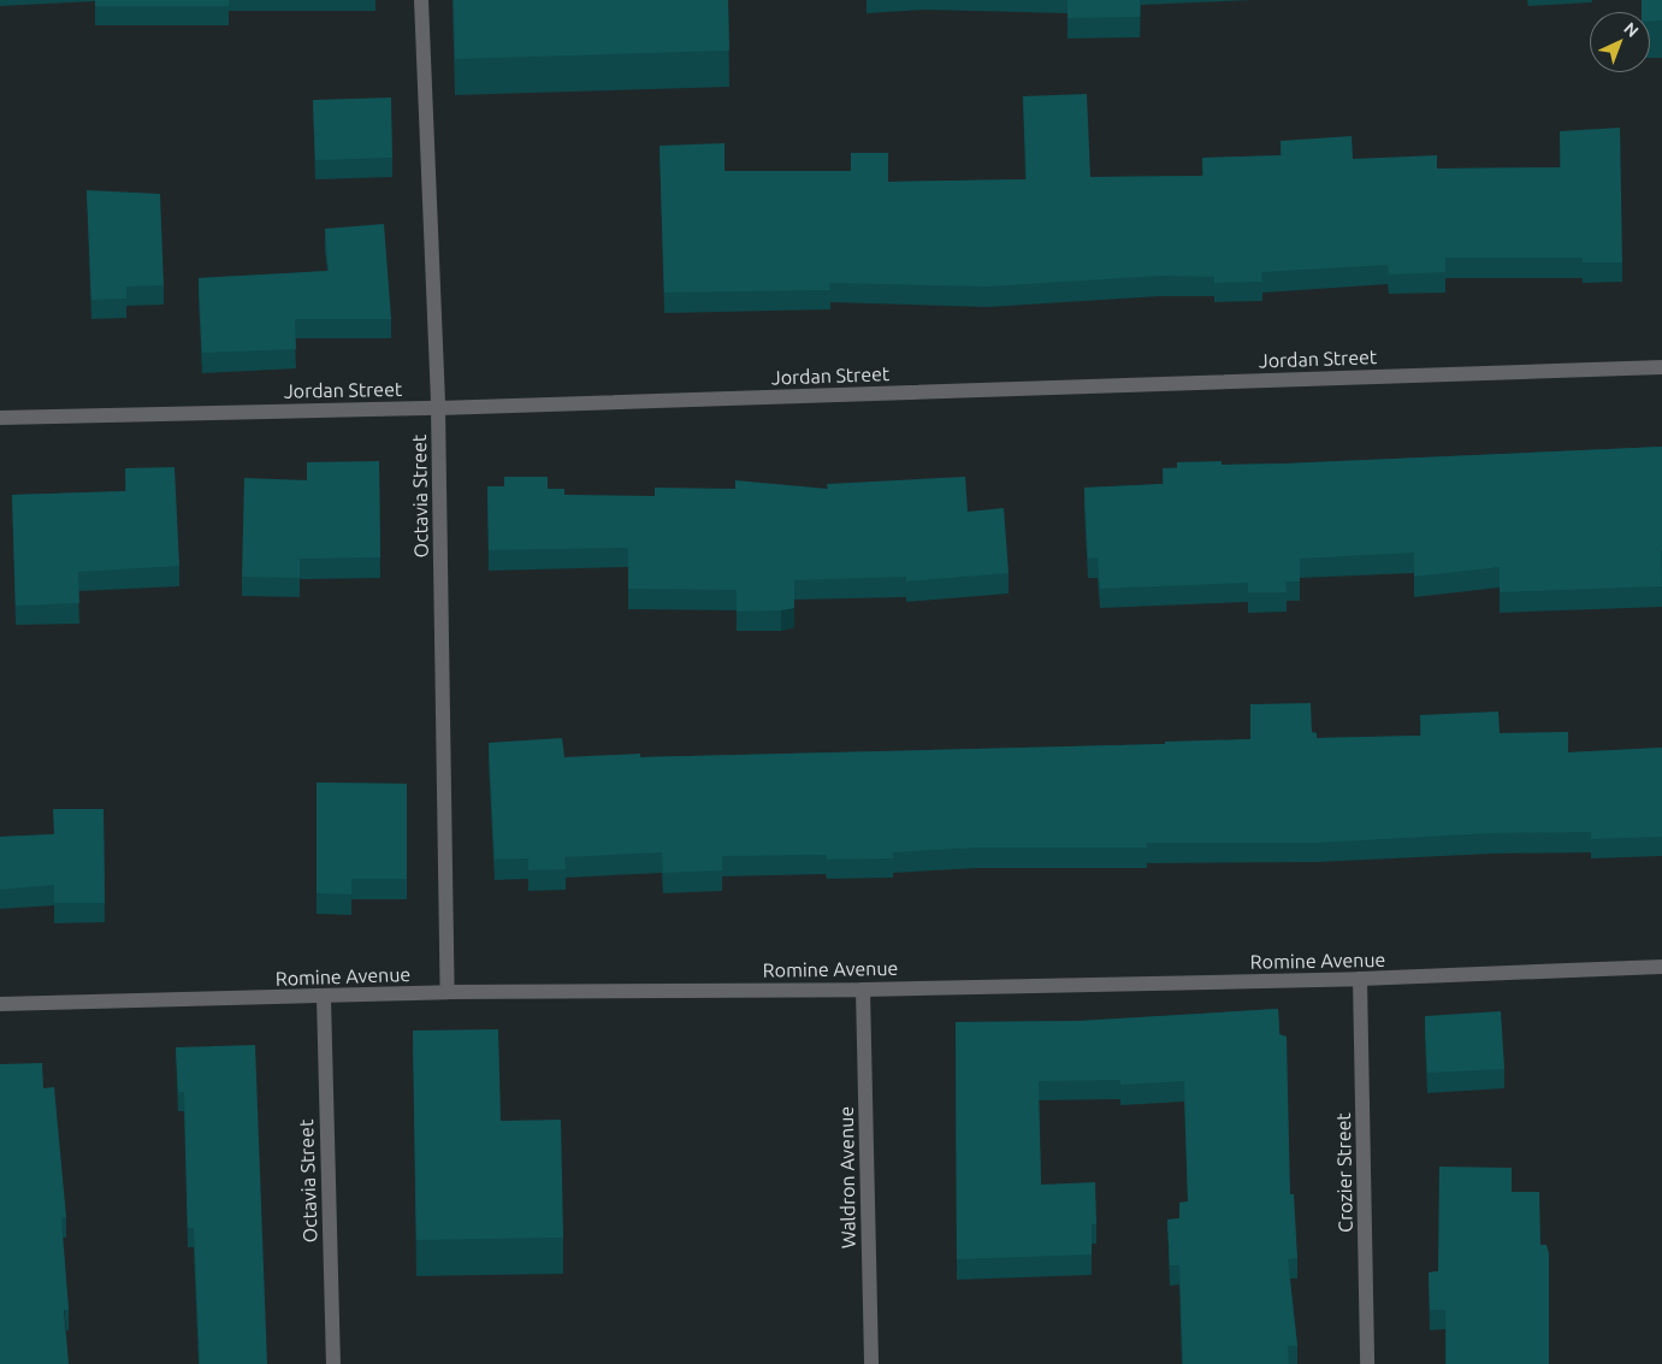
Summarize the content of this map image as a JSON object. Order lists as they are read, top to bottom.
{
  "streets": {
    "street": [
      "Jordan Street",
      "Octavia Street",
      "Romine Avenue",
      "Crozier Street",
      "Waldron Avenue"
    ]
  },
  "crossings": [
    ["Jordan Street", "Octavia Street"],
    ["Octavia Street", "Romine Avenue"],
    ["Romine Avenue", "Crozier Street"],
    ["Romine Avenue", "Waldron Avenue"]
  ],
  "north": "top right"
}
